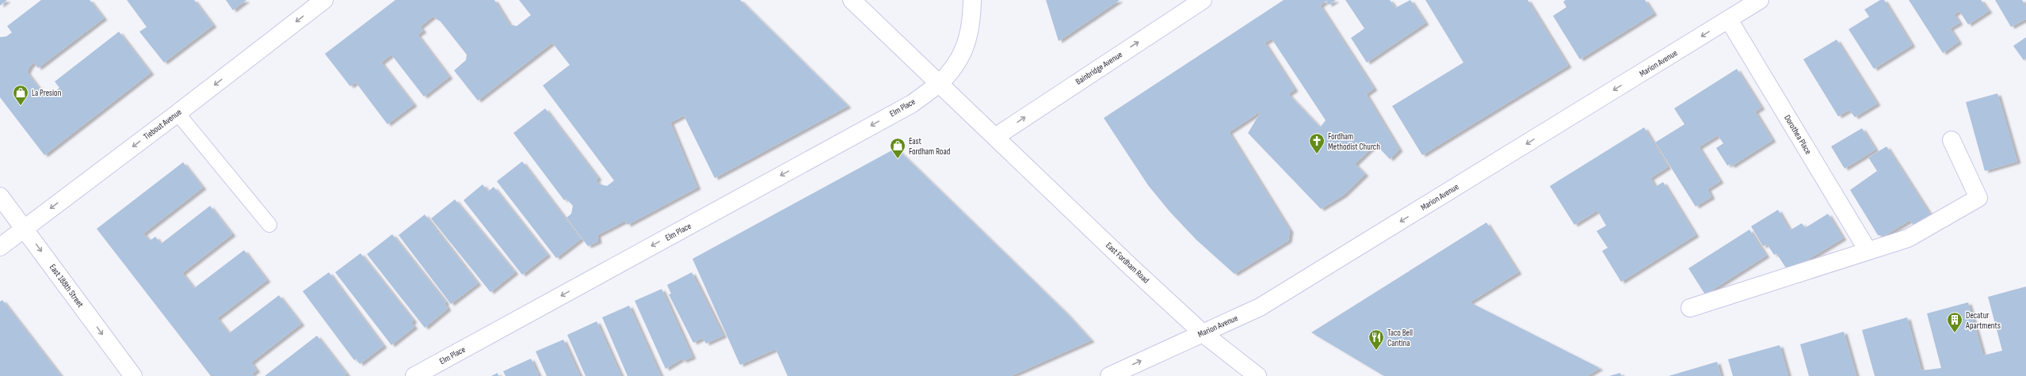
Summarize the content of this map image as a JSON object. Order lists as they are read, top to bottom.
{
  "streets": {
    "street": [
      "Marion Avenue",
      "Bainbridge Avenue",
      "Elm Place",
      "Tiebout Avenue",
      "Dorothea Place",
      "East Fordham Road",
      "East 188th Street"
    ]
  },
  "crossings": [
    ["Marion Avenue", "Dorothea Place"],
    ["Marion Avenue", "East Fordham Road"],
    ["Bainbridge Avenue", "East Fordham Road"],
    ["Elm Place", "East Fordham Road"],
    ["Tiebout Avenue", "East 188th Street"]
  ],
  "one_way": [
    "Bainbridge Avenue",
    "Elm Place",
    "Tiebout Avenue",
    "East 188th Street"
  ],
  "places": {
    "shop": ["La Presion", "East Fordham Road"],
    "church": ["Fordham Methodist Church"],
    "building": ["Decatur Apartments"],
    "restaurant": ["Taco Bell Cantina"]
  }
}
